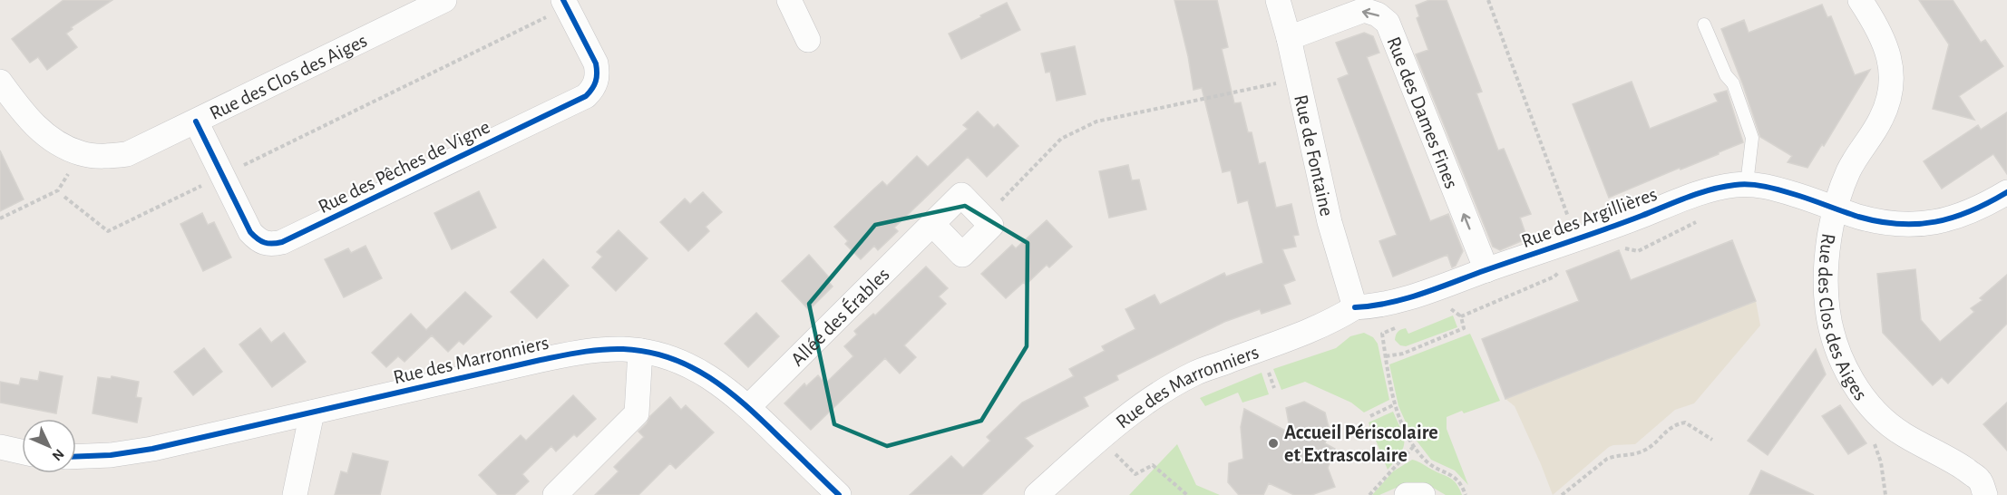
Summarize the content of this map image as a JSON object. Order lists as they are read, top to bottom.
{
  "streets": {
    "street": [
      "Rue des Clos des Aiges",
      "Rue des Dames Fines",
      "Rue de Fontaine",
      "Rue des Pêches de Vigne",
      "Rue des Argillières",
      "Allée des Érables",
      "Rue des Marronniers"
    ]
  },
  "crossings": [
    ["Rue des Clos des Aiges", "Rue des Pêches de Vigne"],
    ["Rue des Clos des Aiges", "Rue des Argillières"],
    ["Rue des Dames Fines", "Rue de Fontaine"],
    ["Rue des Dames Fines", "Rue des Argillières"],
    ["Rue de Fontaine", "Rue des Argillières"],
    ["Rue de Fontaine", "Rue des Marronniers"],
    ["Rue des Argillières", "Rue des Marronniers"],
    ["Allée des Érables", "Rue des Marronniers"]
  ],
  "one_way": ["Rue des Dames Fines"],
  "places": ["Accueil Périscolaire et Extrascolaire"],
  "north": "bottom right"
}
